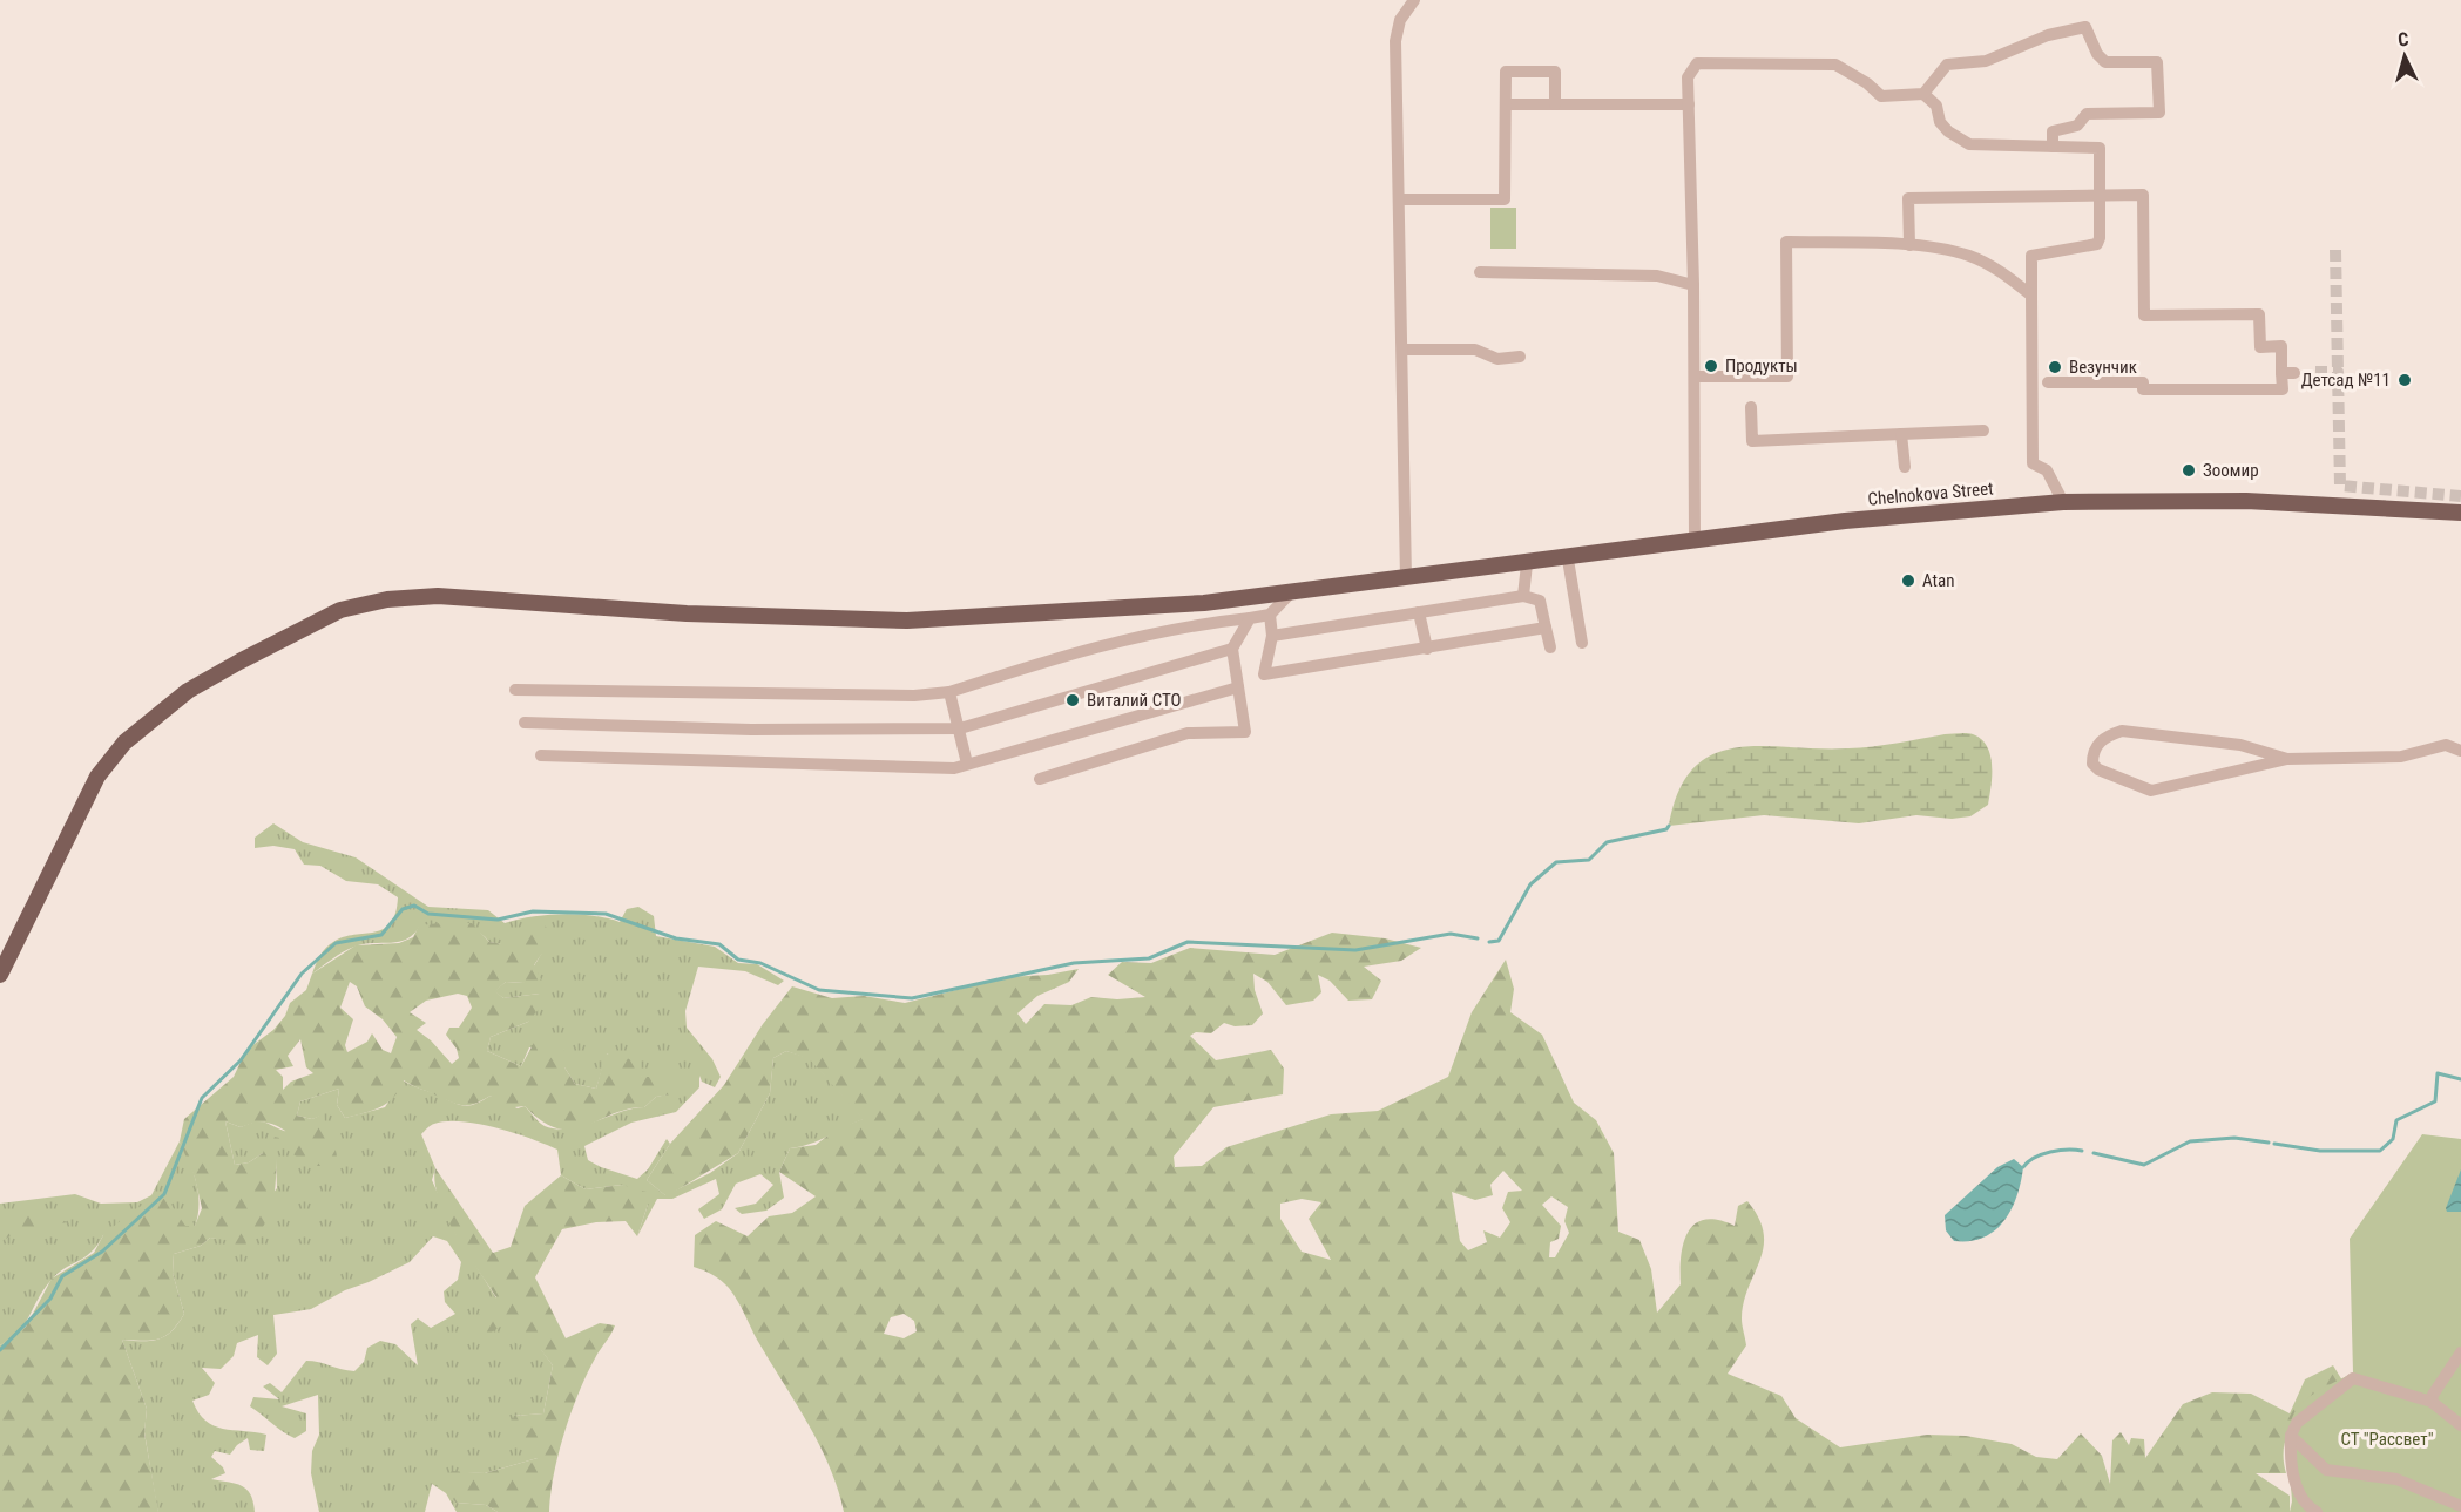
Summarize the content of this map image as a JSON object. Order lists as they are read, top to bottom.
{
  "streets": {
    "main road": ["Chelnokova Street"]
  },
  "parks": ["СТ \"Рассвет\""],
  "places": [
    "Продукты",
    "Везунчик",
    "Детсад №11",
    "Зоомир",
    "Atan",
    "Виталий СТО"
  ],
  "north": "top"
}
